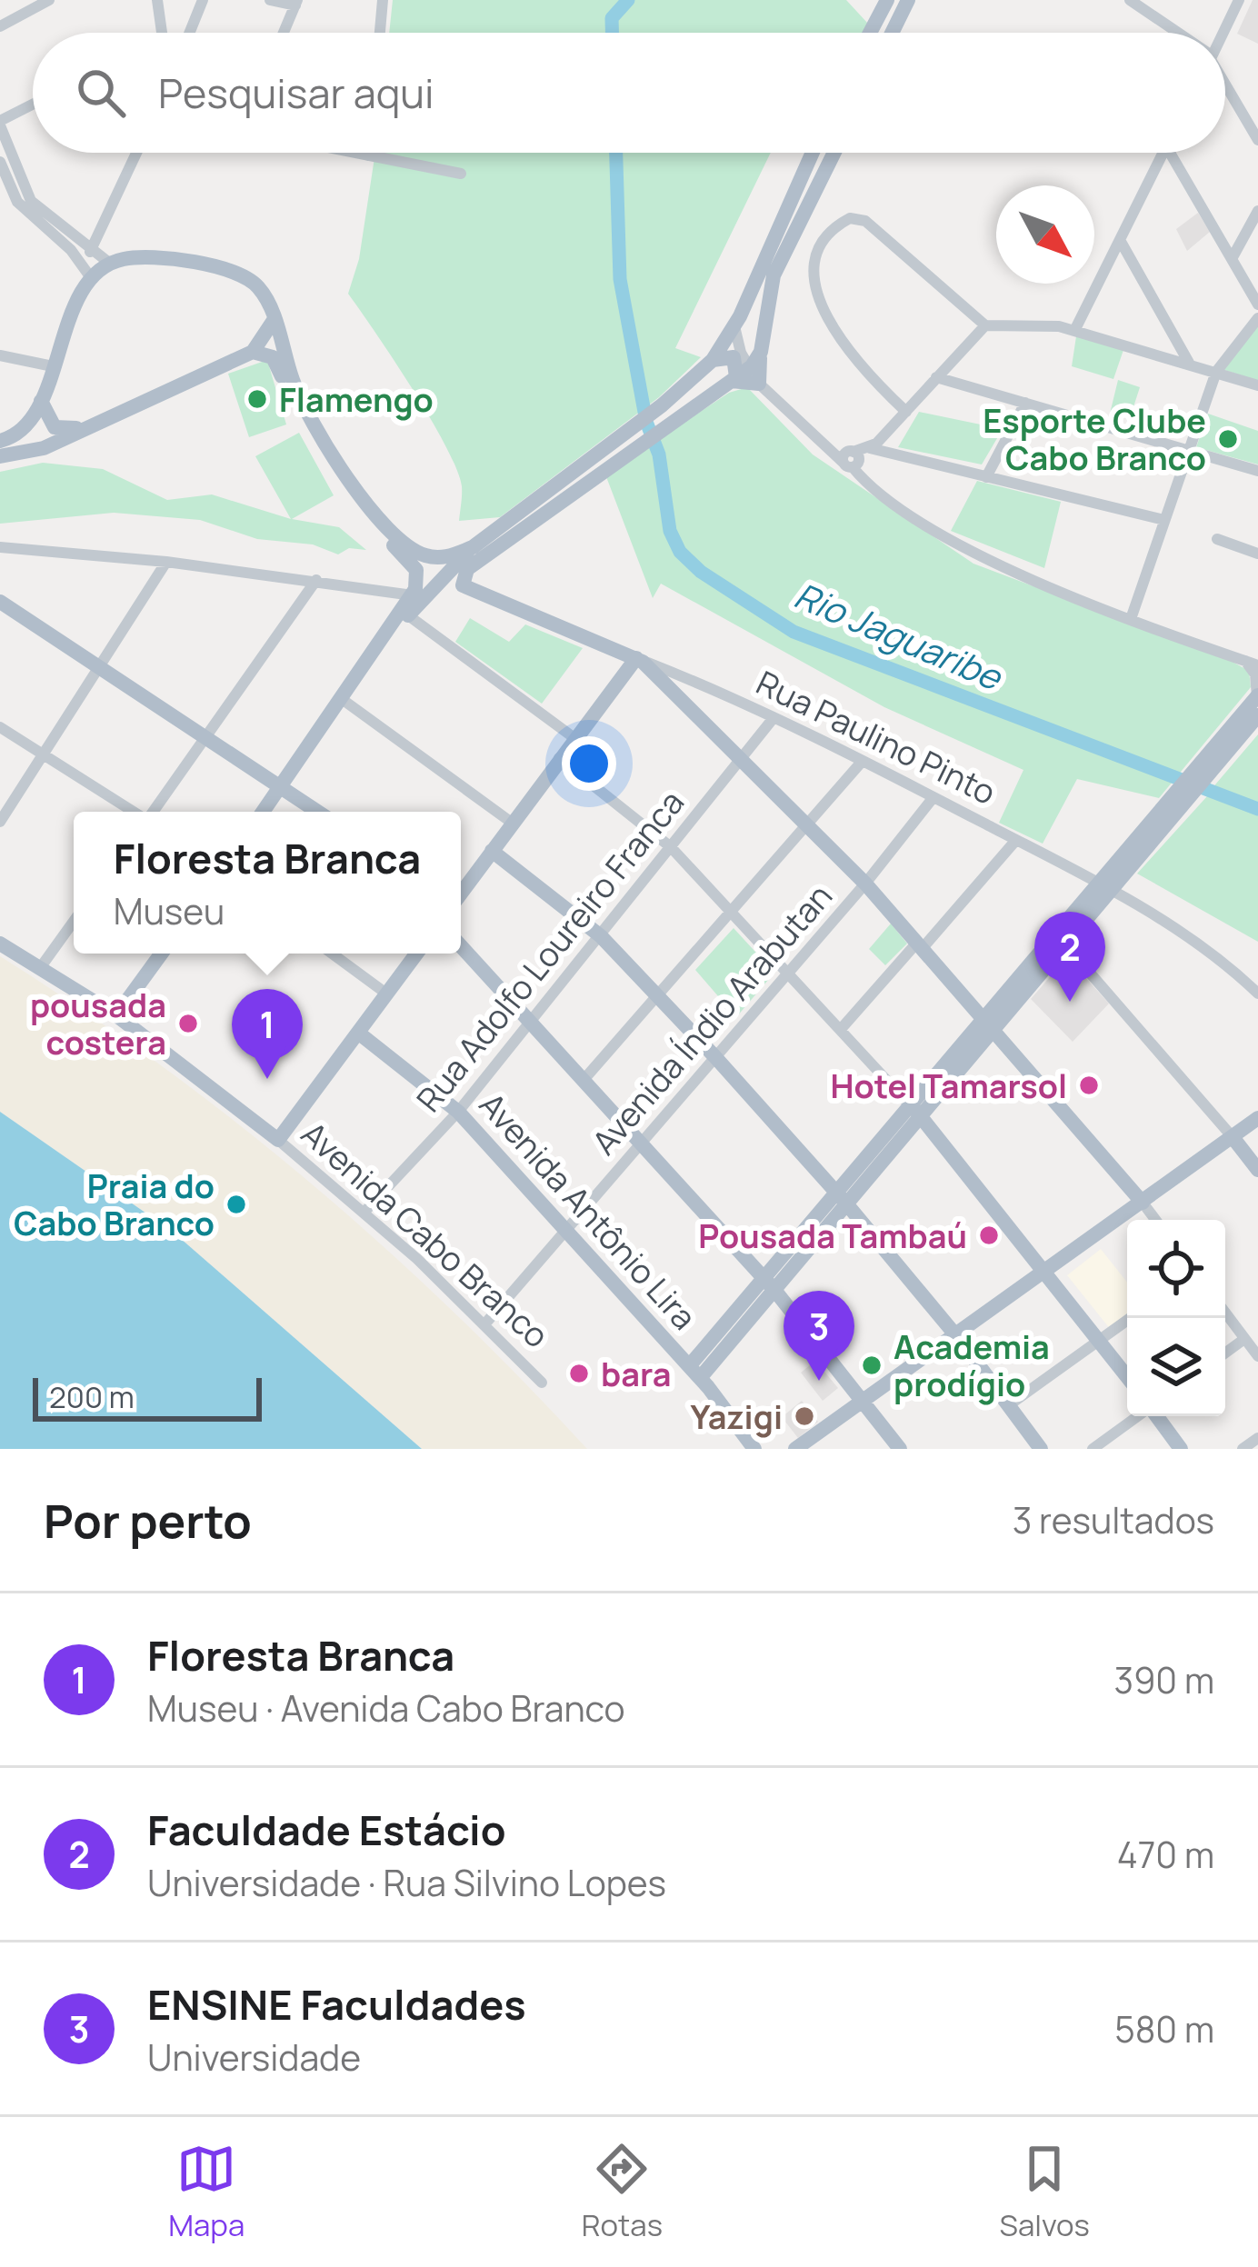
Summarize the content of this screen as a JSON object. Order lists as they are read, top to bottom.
{
  "streets": {
    "main road": ["Avenida Antônio Lira", "Avenida Cabo Branco"],
    "street": ["Rua Paulino Pinto", "Rua Adolfo Loureiro Franca", "Avenida Índio Arabutan"]
  },
  "crossings": [
    ["Rua Paulino Pinto", "Rua Adolfo Loureiro Franca"],
    ["Rua Paulino Pinto", "Avenida Índio Arabutan"],
    ["Rua Adolfo Loureiro Franca", "Avenida Antônio Lira"],
    ["Rua Adolfo Loureiro Franca", "Avenida Cabo Branco"],
    ["Avenida Índio Arabutan", "Avenida Antônio Lira"],
    ["Avenida Índio Arabutan", "Avenida Cabo Branco"]
  ],
  "water": ["Rio Jaguaribe"],
  "places": [
    "Flamengo",
    "Esporte Clube Cabo Branco",
    "pousada costera",
    "Hotel Tamarsol",
    "Praia do Cabo Branco",
    "Pousada Tambaú",
    "Academia prodígio",
    "bara",
    "Yazigi"
  ],
  "scale_bar": "200 m",
  "north": "bottom right",
  "page": {
    "search": "Pesquisar aqui",
    "popup": ["Floresta Branca", "Museu"],
    "pins": ["2", "1", "3"],
    "scale": "200 m",
    "heading": ["Por perto", "3 resultados"],
    "list": [
      {
        "mark": "1",
        "name": "Floresta Branca",
        "note": "Museu · Avenida Cabo Branco",
        "value": "390 m"
      },
      {
        "mark": "2",
        "name": "Faculdade Estácio",
        "note": "Universidade · Rua Silvino Lopes",
        "value": "470 m"
      },
      {
        "mark": "3",
        "name": "ENSINE Faculdades",
        "note": "Universidade",
        "value": "580 m"
      }
    ],
    "nav": ["Mapa", "Rotas", "Salvos"]
  }
}
